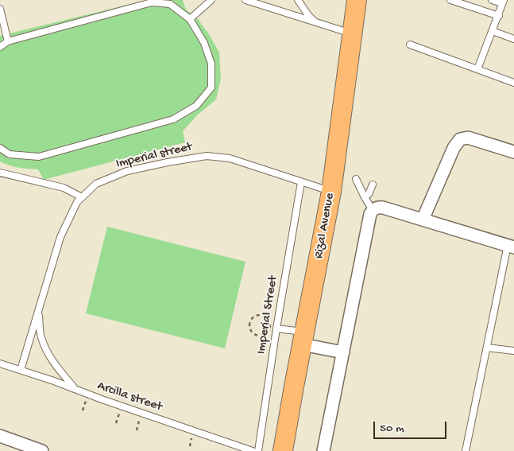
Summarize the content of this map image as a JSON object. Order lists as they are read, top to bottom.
{
  "streets": {
    "main road": ["Rizal Avenue"],
    "lane": ["Imperial street", "Imperial Street", "Arcilla street"]
  },
  "crossings": [
    ["Imperial street", "Rizal Avenue"],
    ["Imperial street", "Imperial Street"],
    ["Imperial street", "Arcilla street"]
  ],
  "scale_bar": "50 m"
}
